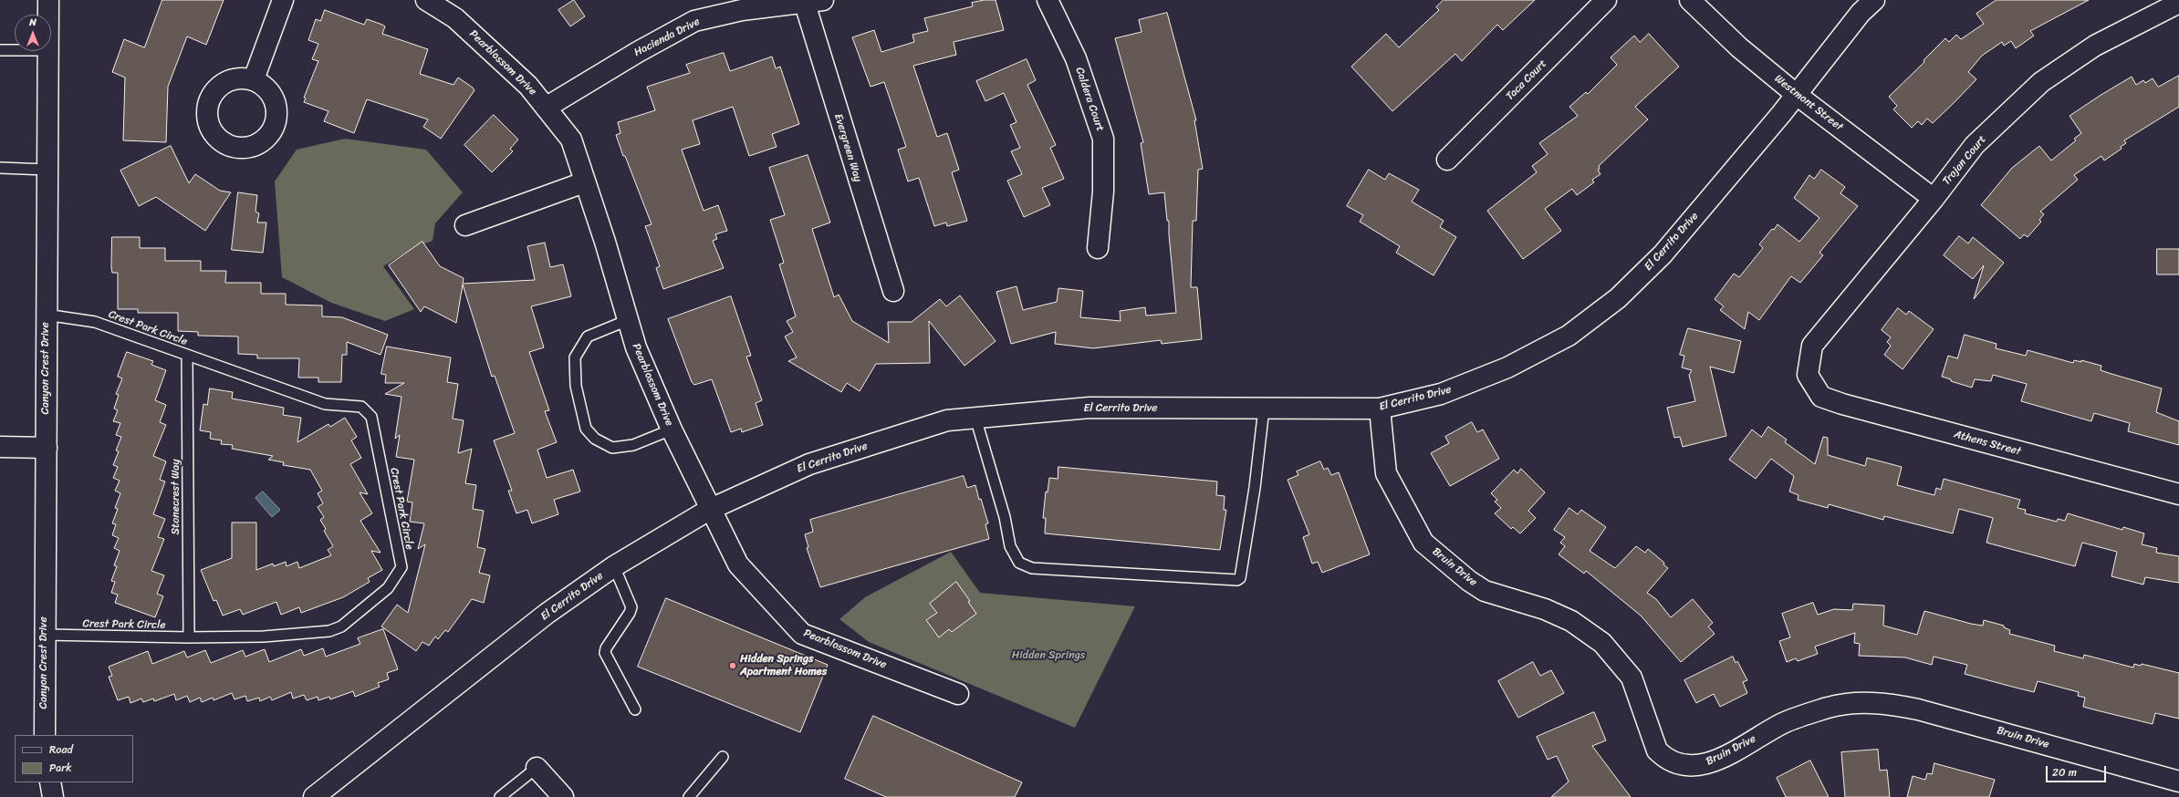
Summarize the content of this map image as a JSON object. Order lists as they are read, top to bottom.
{
  "streets": {
    "street": [
      "Hacienda Drive",
      "Pearblossom Drive",
      "Taca Court",
      "Caldera Court",
      "Westmont Street",
      "Evergreen Way",
      "Trojan Court",
      "El Cerrito Drive",
      "Canyon Crest Drive",
      "Athens Street",
      "Bruin Drive"
    ],
    "lane": ["Crest Park Circle", "Stonecrest Way"]
  },
  "crossings": [
    ["Hacienda Drive", "Pearblossom Drive"],
    ["Hacienda Drive", "Evergreen Way"],
    ["Pearblossom Drive", "El Cerrito Drive"],
    ["Westmont Street", "Trojan Court"],
    ["Westmont Street", "El Cerrito Drive"],
    ["Trojan Court", "Athens Street"],
    ["El Cerrito Drive", "Bruin Drive"],
    ["Crest Park Circle", "Canyon Crest Drive"],
    ["Crest Park Circle", "Stonecrest Way"]
  ],
  "parks": ["Hidden Springs"],
  "places": ["Hidden Springs Apartment Homes"],
  "legend": ["Road", "Park"],
  "scale_bar": "20 m",
  "north": "top"
}
